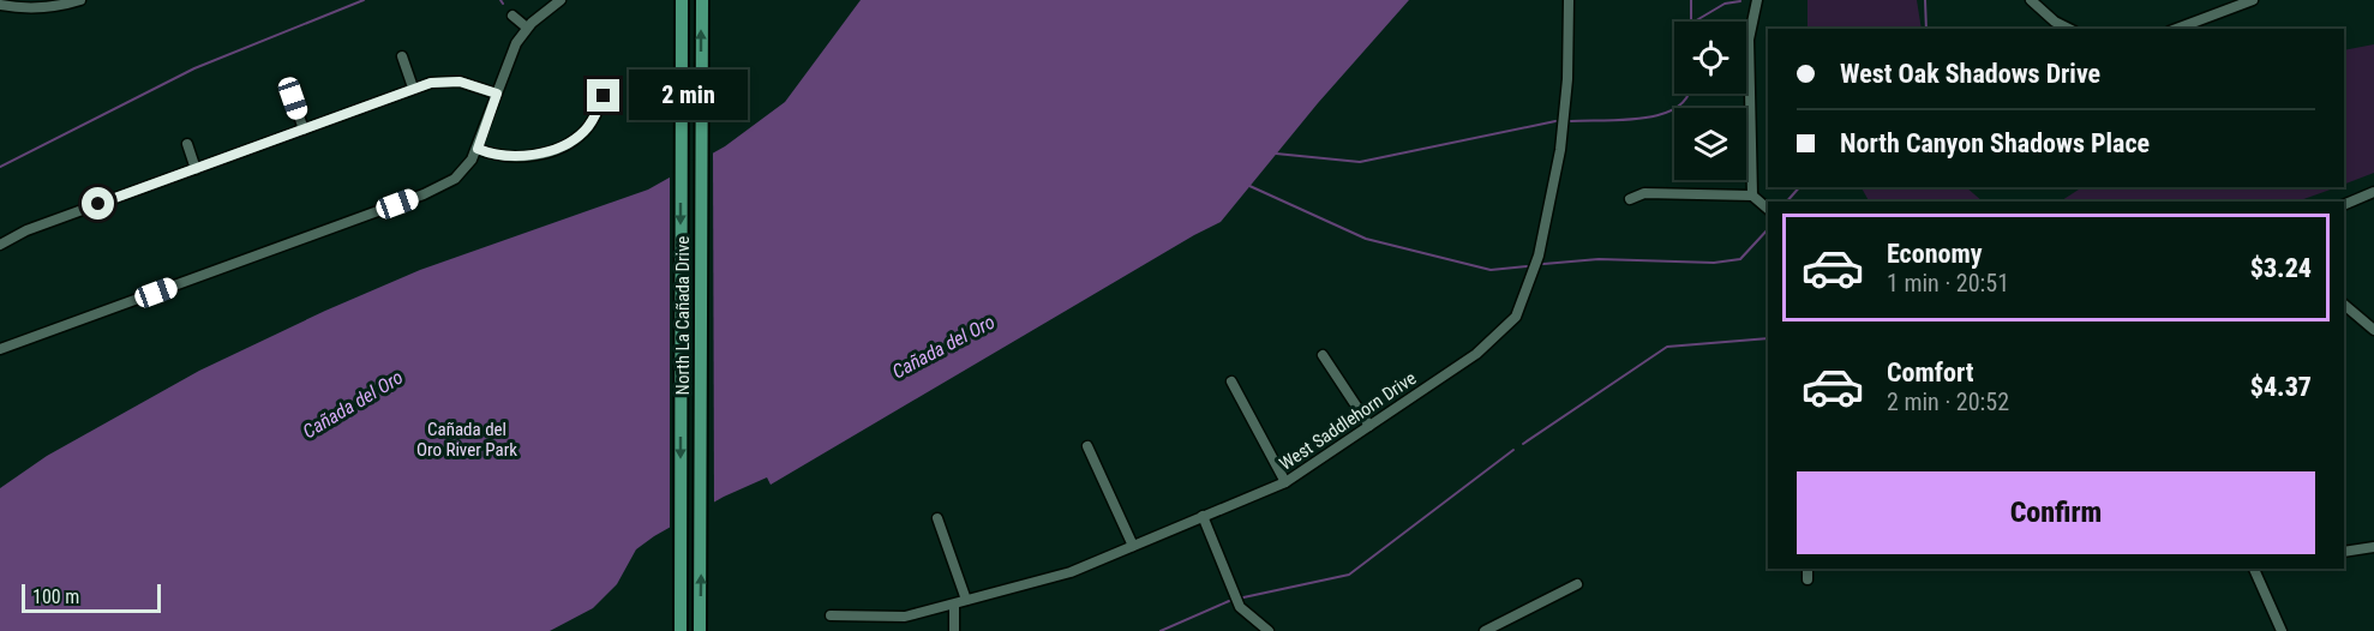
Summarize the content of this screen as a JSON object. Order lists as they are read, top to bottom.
{
  "streets": {
    "main road": ["North La Cañada Drive"],
    "street": ["West Saddlehorn Drive"]
  },
  "water": ["Cañada del Oro"],
  "parks": ["Cañada del Oro River Park"],
  "scale_bar": "100 m",
  "page": {
    "banner": ["West Oak Shadows Drive", "North Canyon Shadows Place"],
    "bubble": "2 min",
    "list": [
      {
        "name": "Economy",
        "note": "1 min · 20:51",
        "value": "$3.24"
      },
      {
        "name": "Comfort",
        "note": "2 min · 20:52",
        "value": "$4.37"
      }
    ],
    "buttons": "Confirm",
    "scale": "100 m"
  }
}
